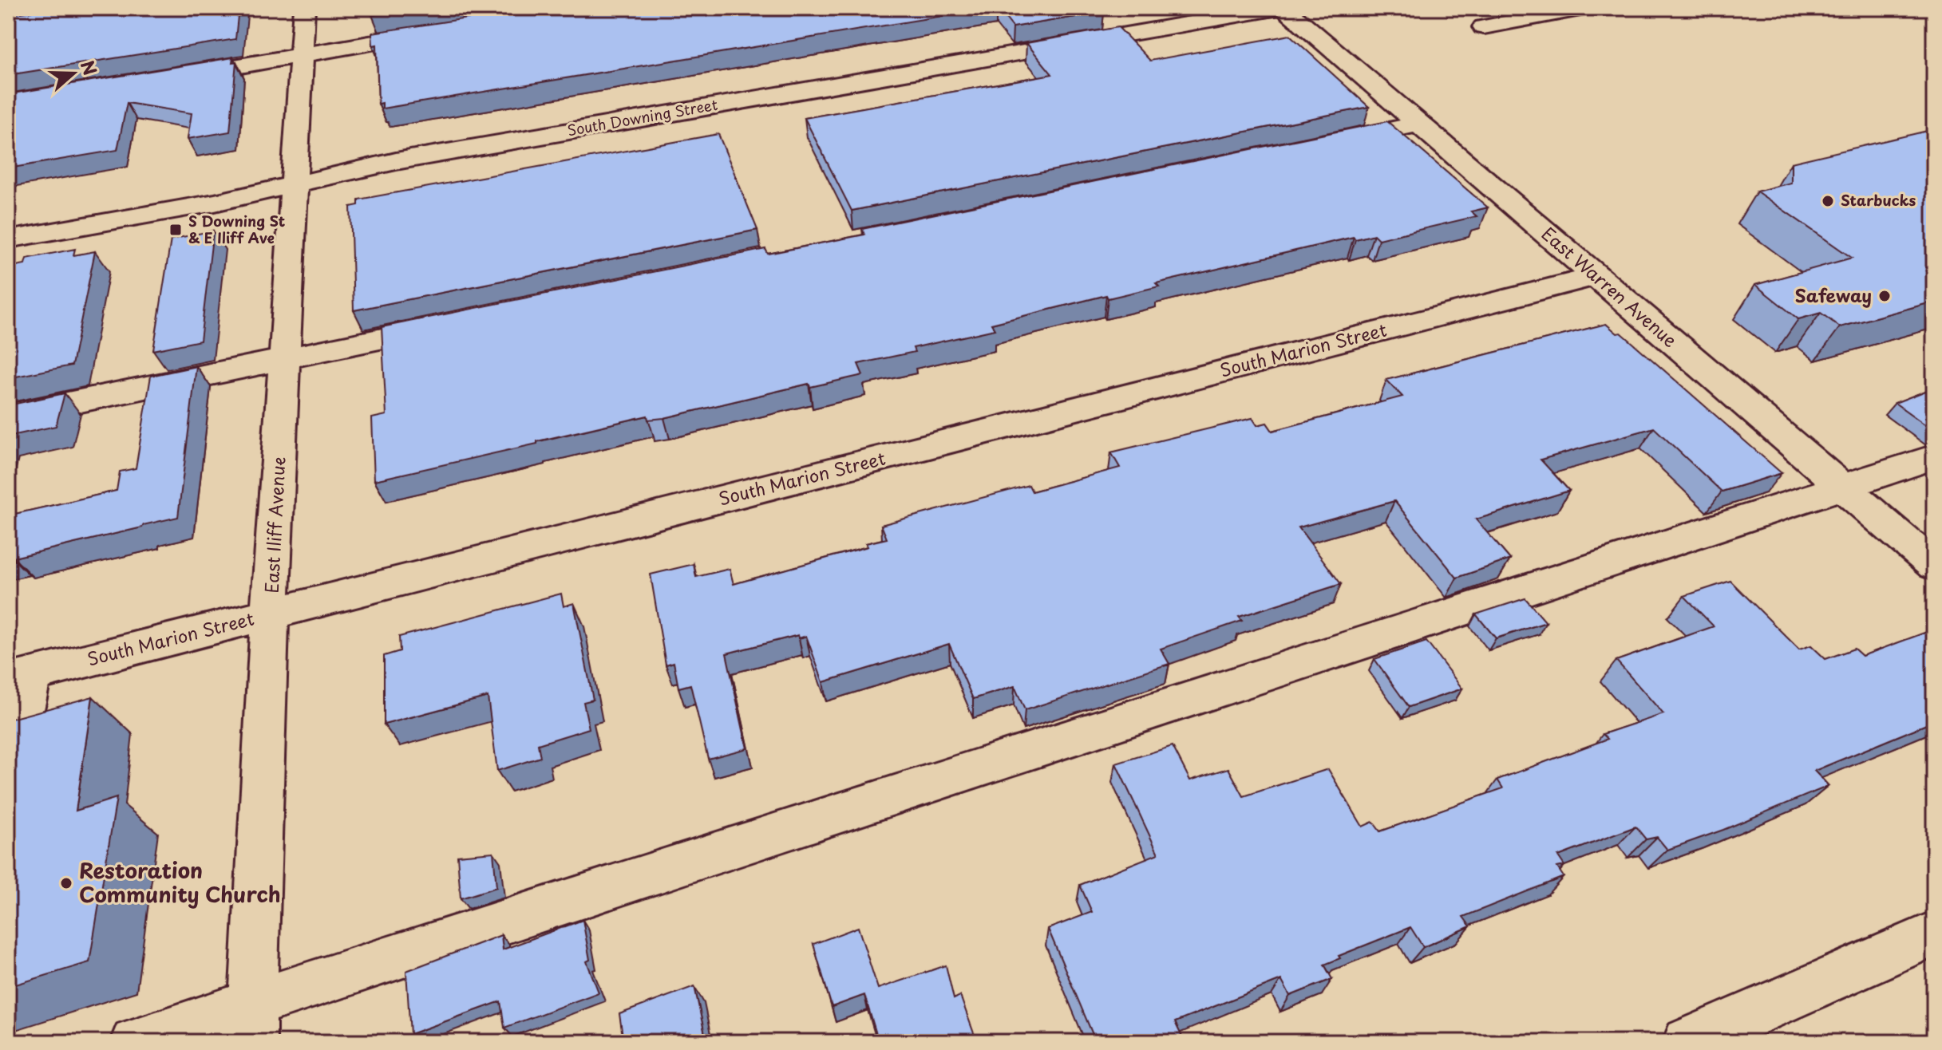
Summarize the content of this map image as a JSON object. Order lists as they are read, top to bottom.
{
  "streets": {
    "street": [
      "South Downing Street",
      "East Warren Avenue",
      "South Marion Street",
      "East Iliff Avenue"
    ]
  },
  "crossings": [
    ["South Downing Street", "East Warren Avenue"],
    ["South Downing Street", "East Iliff Avenue"],
    ["East Warren Avenue", "South Marion Street"],
    ["South Marion Street", "East Iliff Avenue"]
  ],
  "places": {
    "other": ["Starbucks", "Safeway", "Restoration Community Church"],
    "transit": ["S Downing St & E Iliff Ave"]
  },
  "north": "right"
}
